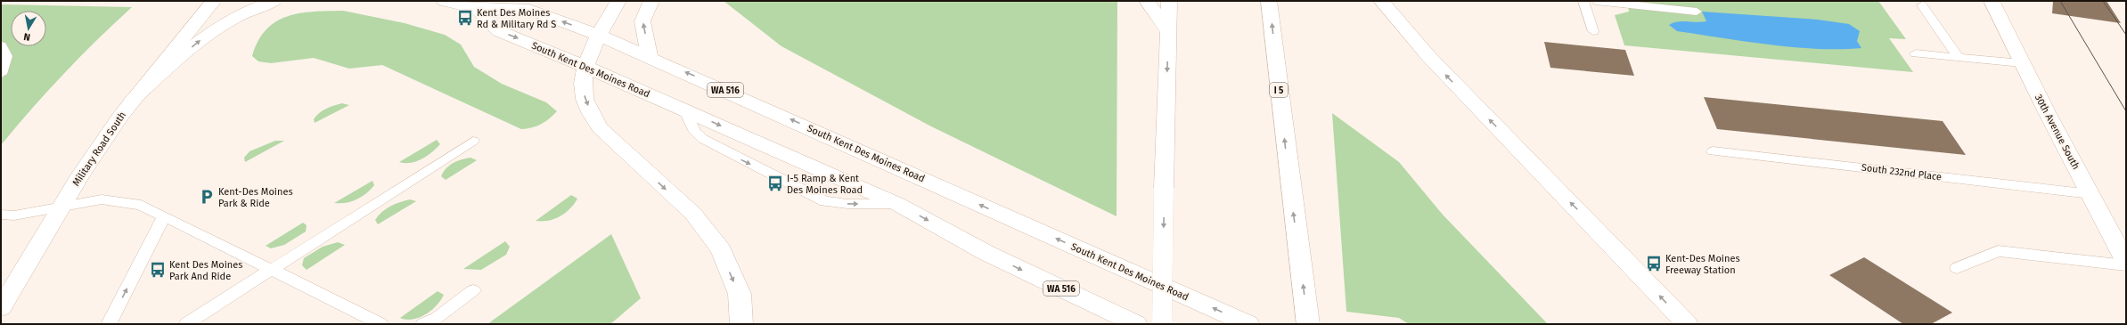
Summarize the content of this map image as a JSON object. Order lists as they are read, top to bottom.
{
  "streets": {
    "main road": [
      "South Kent Des Moines Road",
      "WA 516",
      "I 5",
      "30th Avenue South",
      "Military Road South"
    ],
    "lane": ["South 232nd Place"]
  },
  "crossings": [
    ["30th Avenue South", "South 232nd Place"]
  ],
  "places": {
    "bus stop": [
      "Kent Des Moines Rd & Military Rd S",
      "I-5 Ramp & Kent Des Moines Road",
      "Kent-Des Moines Freeway Station",
      "Kent Des Moines Park And Ride"
    ],
    "parking": ["Kent-Des Moines Park & Ride"]
  },
  "north": "bottom"
}
